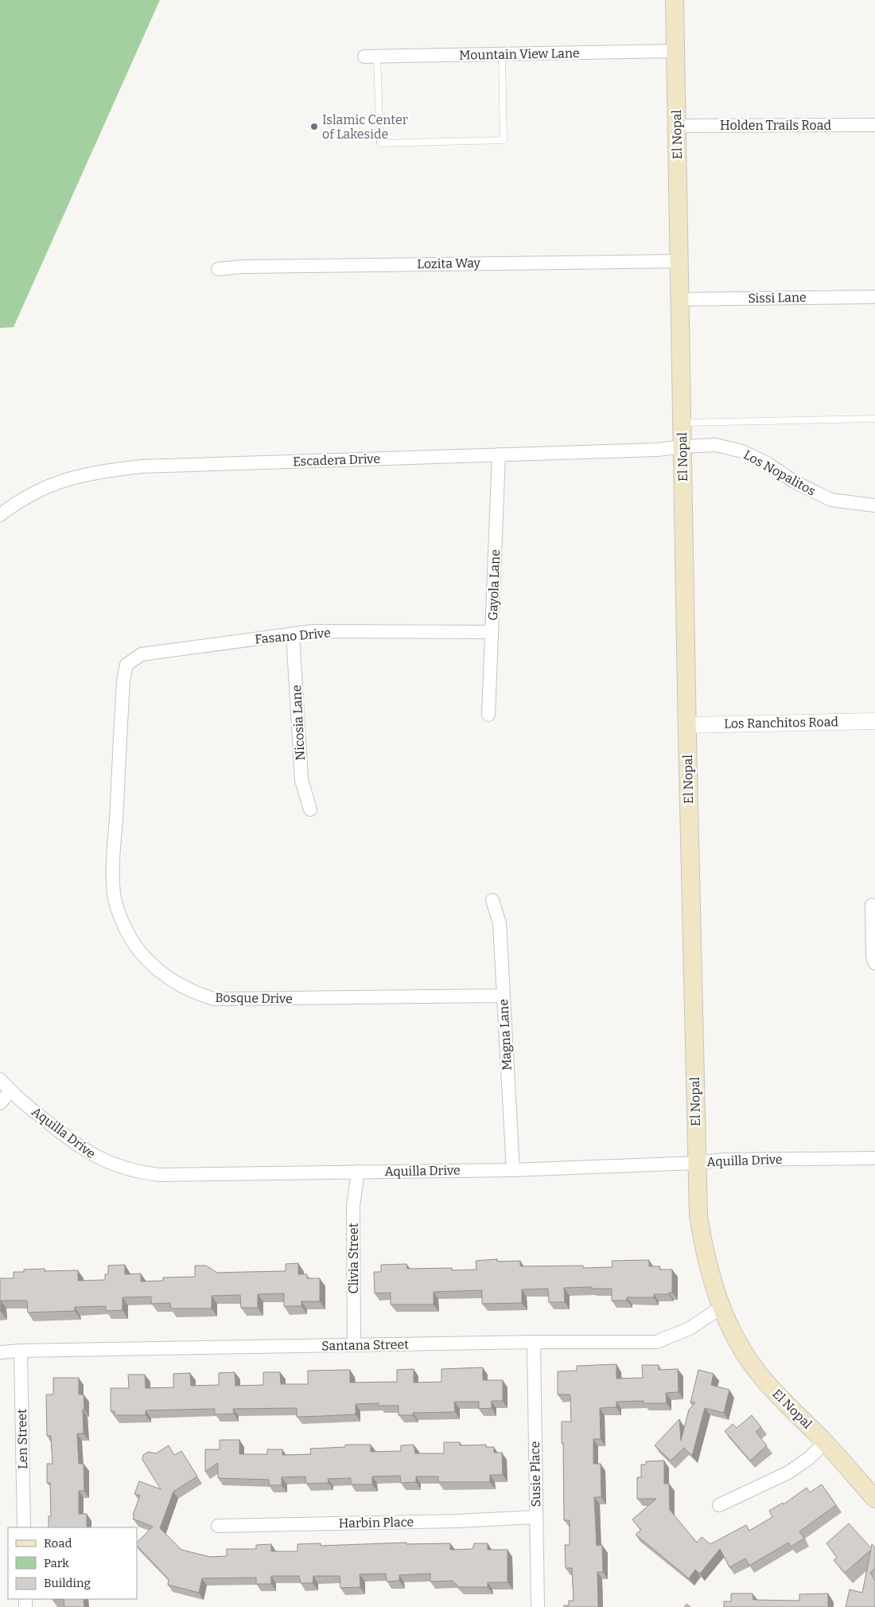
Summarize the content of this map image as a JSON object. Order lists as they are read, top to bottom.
{
  "streets": {
    "main road": ["El Nopal"],
    "street": [
      "Mountain View Lane",
      "Holden Trails Road",
      "Lozita Way",
      "Sissi Lane",
      "Escadera Drive",
      "Los Nopalitos",
      "Gayola Lane",
      "Fasano Drive",
      "Nicosia Lane",
      "Los Ranchitos Road",
      "Bosque Drive",
      "Magna Lane",
      "Aquilla Drive",
      "Clivia Street",
      "Santana Street",
      "Len Street",
      "Susie Place",
      "Harbin Place"
    ]
  },
  "crossings": [
    ["Mountain View Lane", "El Nopal"],
    ["Holden Trails Road", "El Nopal"],
    ["El Nopal", "Lozita Way"],
    ["El Nopal", "Sissi Lane"],
    ["El Nopal", "Escadera Drive"],
    ["El Nopal", "Los Nopalitos"],
    ["El Nopal", "Los Ranchitos Road"],
    ["El Nopal", "Aquilla Drive"],
    ["El Nopal", "Santana Street"],
    ["Escadera Drive", "Los Nopalitos"],
    ["Escadera Drive", "Gayola Lane"],
    ["Gayola Lane", "Fasano Drive"],
    ["Fasano Drive", "Nicosia Lane"],
    ["Fasano Drive", "Bosque Drive"],
    ["Bosque Drive", "Magna Lane"],
    ["Magna Lane", "Aquilla Drive"],
    ["Aquilla Drive", "Clivia Street"],
    ["Clivia Street", "Santana Street"],
    ["Santana Street", "Len Street"],
    ["Santana Street", "Susie Place"],
    ["Susie Place", "Harbin Place"]
  ],
  "places": ["Islamic Center of Lakeside"],
  "legend": ["Road", "Park", "Building"]
}
